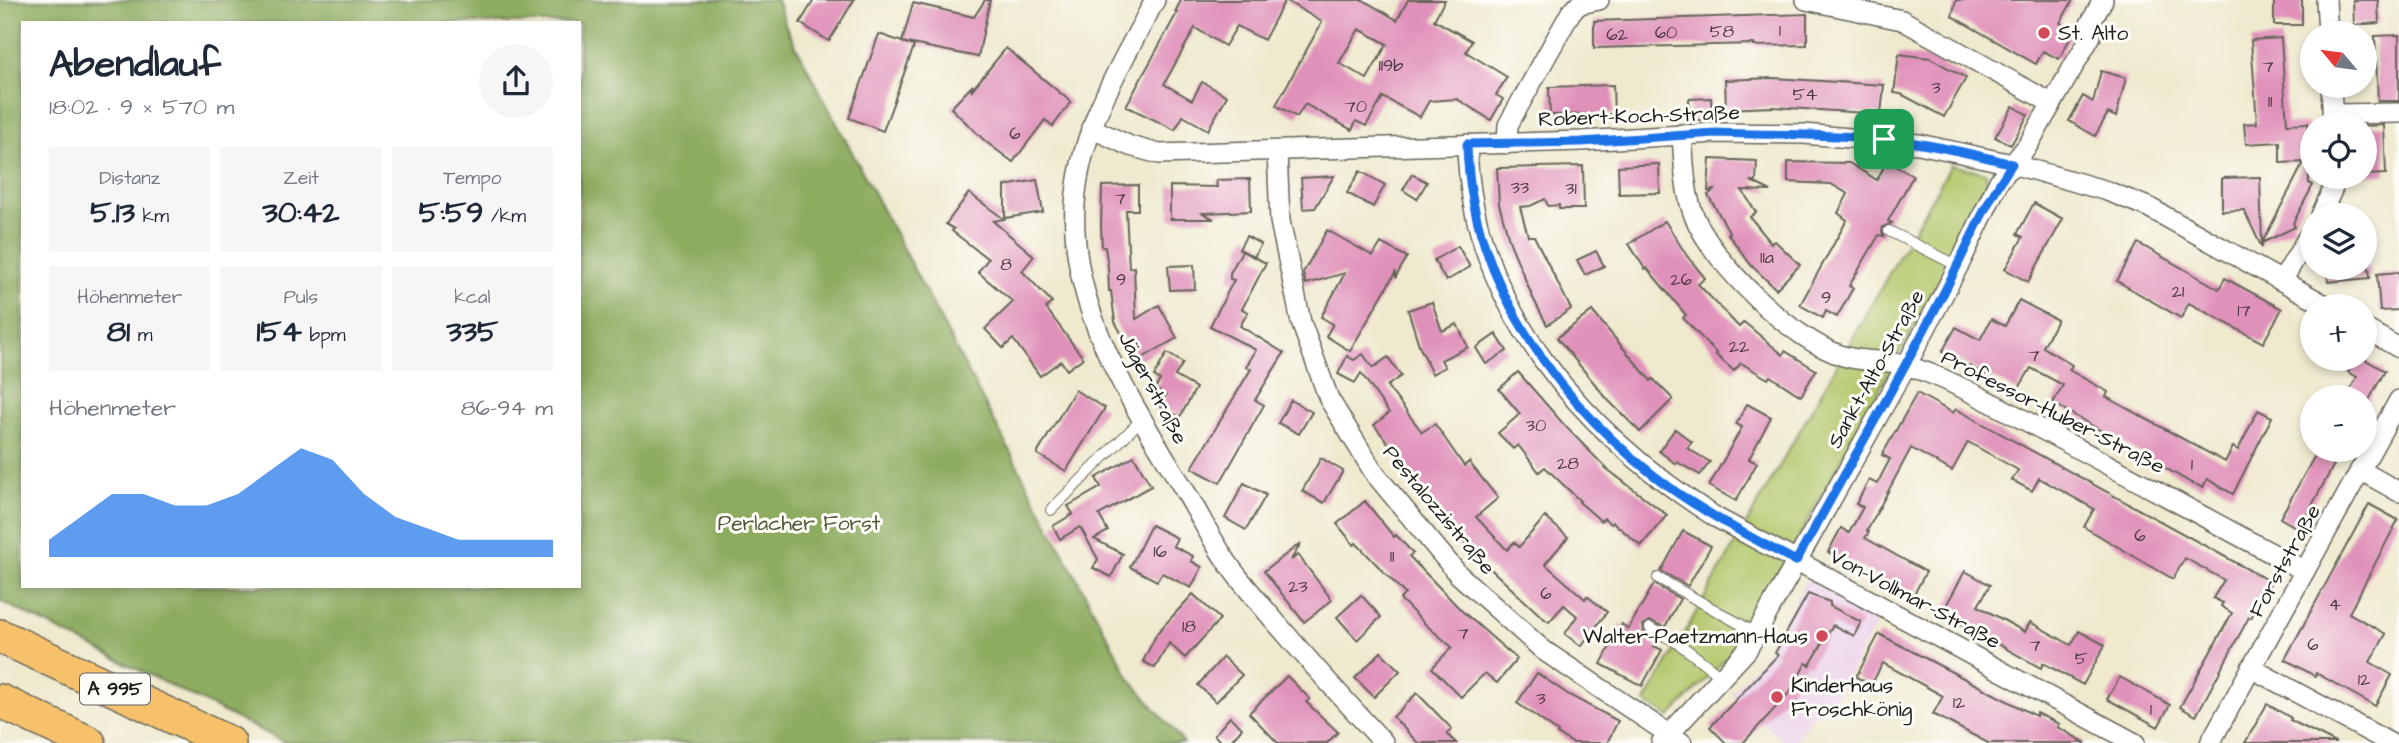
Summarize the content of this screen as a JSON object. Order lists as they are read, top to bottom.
{
  "streets": {
    "highway": ["A 995"],
    "street": [
      "Robert-Koch-Straße",
      "Sankt-Alto-Straße",
      "Jägerstraße",
      "Professor-Huber-Straße",
      "Pestalozzistraße",
      "Forststraße",
      "Von-Vollmar-Straße"
    ]
  },
  "crossings": [
    ["Robert-Koch-Straße", "Sankt-Alto-Straße"],
    ["Robert-Koch-Straße", "Jägerstraße"],
    ["Robert-Koch-Straße", "Professor-Huber-Straße"],
    ["Robert-Koch-Straße", "Pestalozzistraße"],
    ["Robert-Koch-Straße", "Von-Vollmar-Straße"],
    ["Sankt-Alto-Straße", "Professor-Huber-Straße"],
    ["Sankt-Alto-Straße", "Pestalozzistraße"],
    ["Sankt-Alto-Straße", "Von-Vollmar-Straße"],
    ["Professor-Huber-Straße", "Forststraße"]
  ],
  "parks": ["Perlacher Forst"],
  "places": ["St. Alto", "Walter-Paetzmann-Haus", "Kinderhaus Froschkönig"],
  "house_numbers": [
    "1",
    "58",
    "60",
    "62",
    "119b",
    "7",
    "3",
    "54",
    "11",
    "70",
    "6",
    "33",
    "31",
    "7",
    "11a",
    "8",
    "9",
    "26",
    "21",
    "9",
    "17",
    "22",
    "7",
    "30",
    "28",
    "1",
    "6",
    "16",
    "11",
    "23",
    "6",
    "4",
    "18",
    "7",
    "6",
    "7",
    "5",
    "12",
    "3",
    "12",
    "1"
  ],
  "north": "top left",
  "page": {
    "map_buttons": ["+", "−"],
    "heading": ["Abendlauf", "18:02 · 9 × 570 m"],
    "stats": [
      ["Distanz", "5.13 km"],
      ["Zeit", "30:42"],
      ["Tempo", "5:59 /km"],
      ["Höhenmeter", "81 m"],
      ["Puls", "154 bpm"],
      ["kcal", "335"]
    ],
    "chart": ["Höhenmeter", "86–94 m"]
  }
}
